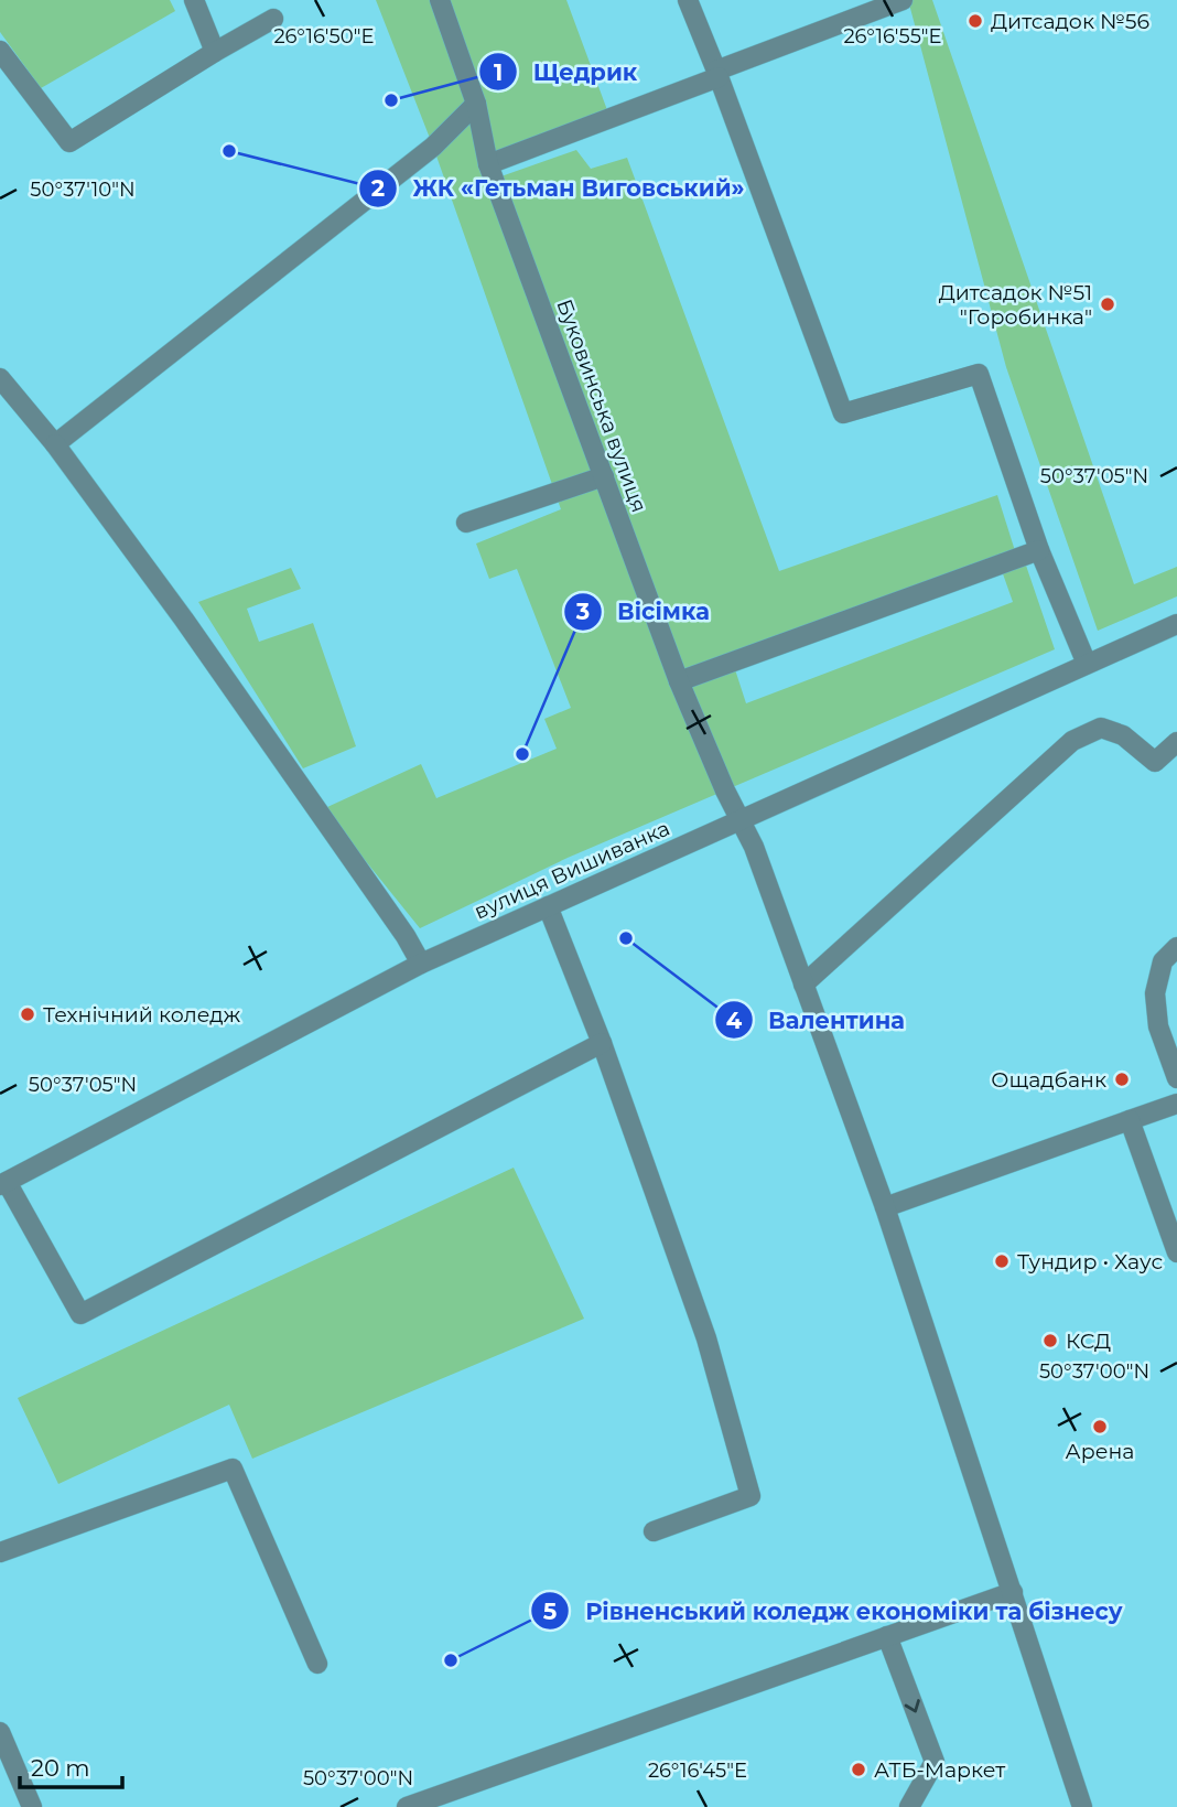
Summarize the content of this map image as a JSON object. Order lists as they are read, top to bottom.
{
  "streets": {
    "street": ["Буковинська вулиця", "вулиця Вишиванка"]
  },
  "crossings": [
    ["Буковинська вулиця", "вулиця Вишиванка"]
  ],
  "places": [
    "Дитсадок №56",
    "Щедрик",
    "ЖК «Гетьман Виговський»",
    "Дитсадок №51 \"Горобинка\"",
    "Вiсiмка",
    "Валентина",
    "Технічний коледж",
    "Ощадбанк",
    "Тундир • Хаус",
    "КСД",
    "Арена",
    "Рівненський коледж економіки та бізнесу",
    "АТБ-Маркет"
  ],
  "scale_bar": "20 m",
  "coordinates": [
    "26°16'50\"E",
    "26°16'55\"E",
    "50°37'10\"N",
    "50°37'05\"N",
    "50°37'00\"N",
    "26°16'45\"E"
  ]
}
